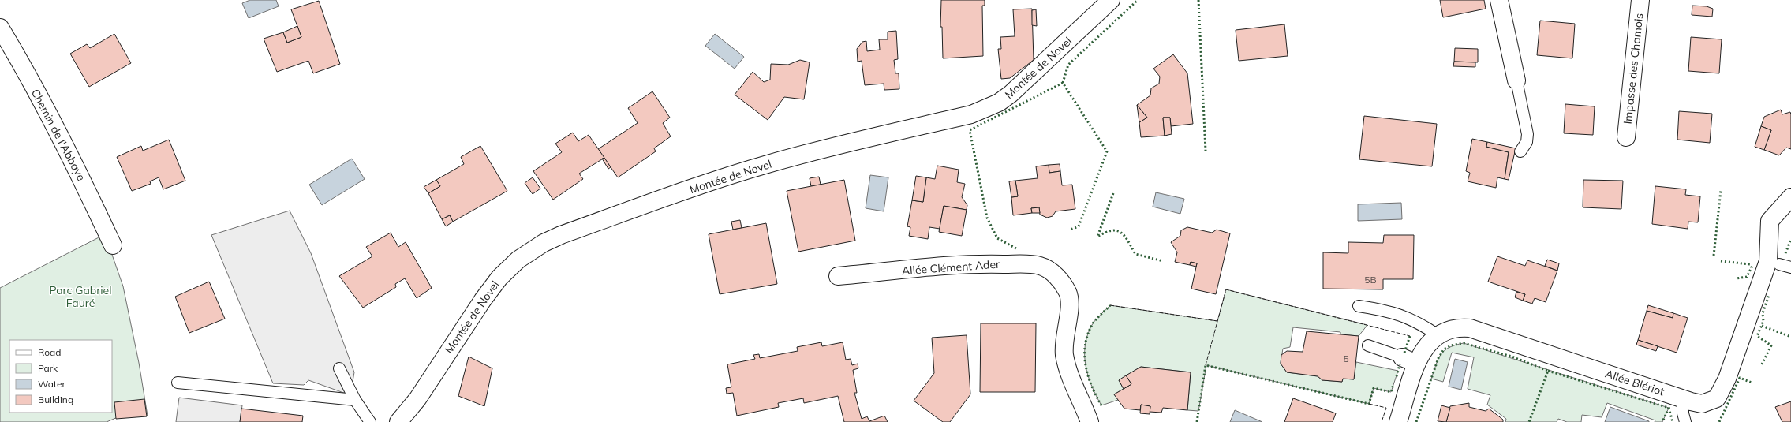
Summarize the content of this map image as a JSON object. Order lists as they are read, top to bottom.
{
  "streets": {
    "street": [
      "Montée de Novel",
      "Impasse des Chamois",
      "Chemin de l'Abbaye",
      "Allée Clément Ader",
      "Allée Blériot"
    ]
  },
  "parks": ["Parc Gabriel Fauré"],
  "house_numbers": ["5B", "5"],
  "legend": [
    "Road",
    "Park",
    "Water",
    "Building"
  ]
}
